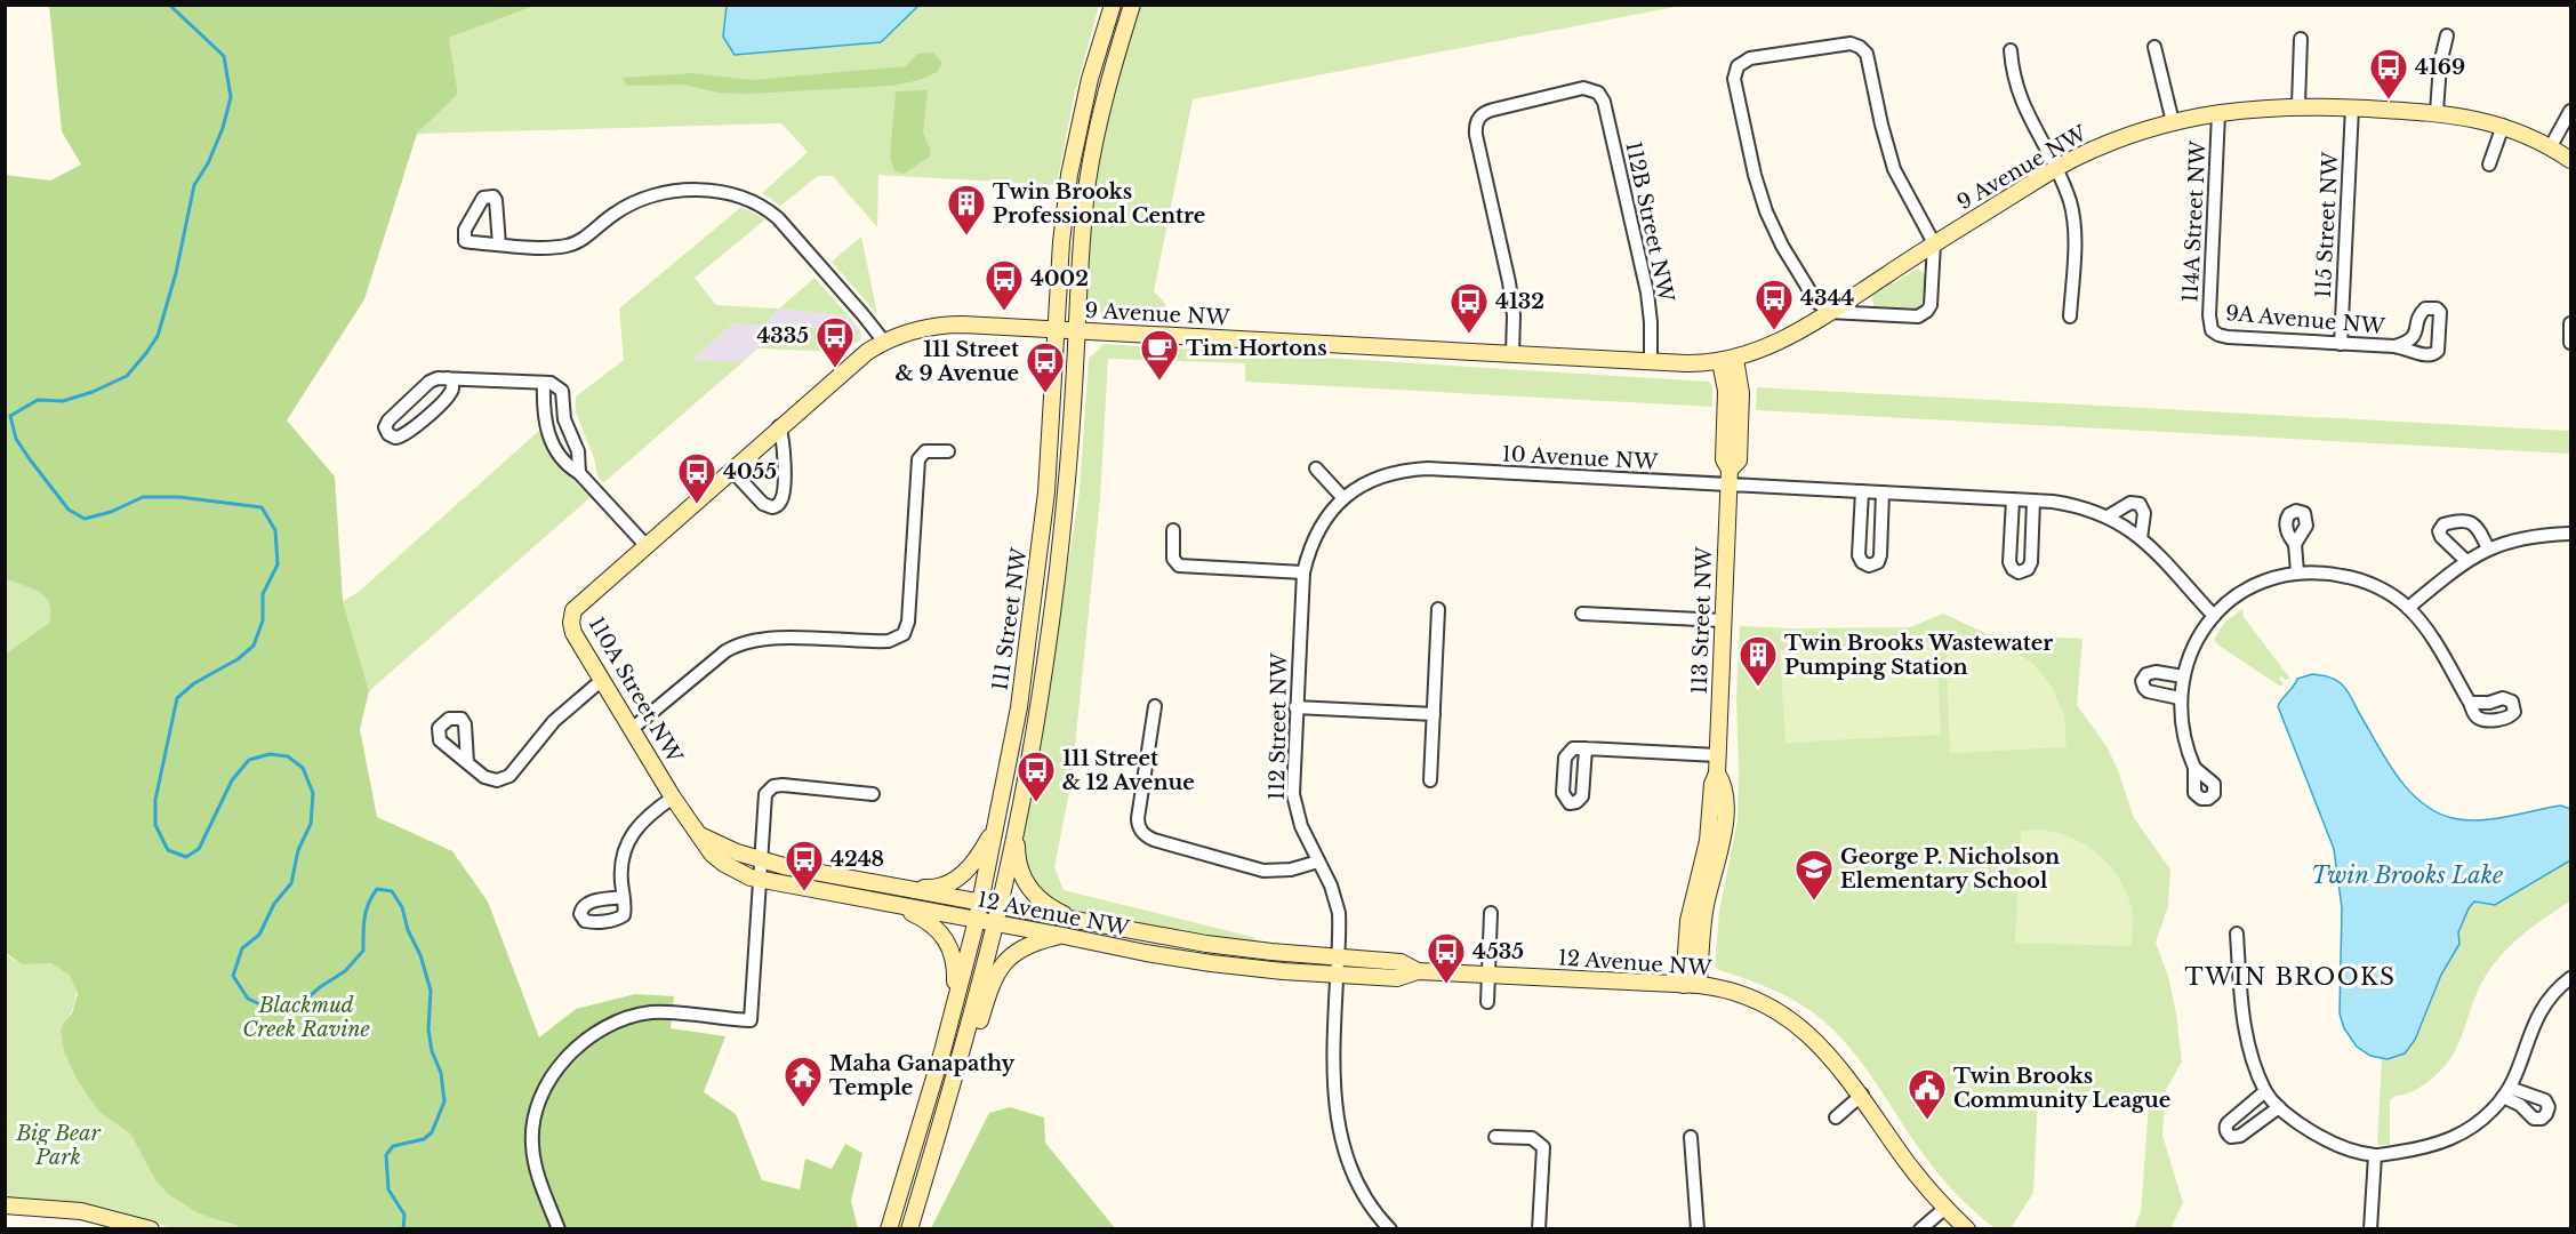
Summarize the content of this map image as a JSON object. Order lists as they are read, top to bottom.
{
  "streets": {
    "street": [
      "9 Avenue NW",
      "112B Street NW",
      "114A Street NW",
      "115 Street NW",
      "9A Avenue NW",
      "10 Avenue NW",
      "111 Street NW",
      "113 Street NW",
      "110A Street NW",
      "112 Street NW",
      "12 Avenue NW"
    ]
  },
  "crossings": [
    ["9 Avenue NW", "112B Street NW"],
    ["9 Avenue NW", "114A Street NW"],
    ["9 Avenue NW", "115 Street NW"],
    ["9 Avenue NW", "111 Street NW"],
    ["9 Avenue NW", "113 Street NW"],
    ["9 Avenue NW", "110A Street NW"],
    ["114A Street NW", "9A Avenue NW"],
    ["115 Street NW", "9A Avenue NW"],
    ["10 Avenue NW", "113 Street NW"],
    ["10 Avenue NW", "112 Street NW"],
    ["111 Street NW", "12 Avenue NW"],
    ["113 Street NW", "12 Avenue NW"],
    ["110A Street NW", "12 Avenue NW"],
    ["112 Street NW", "12 Avenue NW"]
  ],
  "districts": ["TWIN BROOKS"],
  "water": ["Twin Brooks Lake"],
  "parks": ["Blackmud Creek Ravine", "Big Bear Park"],
  "places": {
    "bus stop": [
      "4169",
      "4002",
      "4344",
      "4132",
      "4335",
      "111 Street & 9 Avenue",
      "4055",
      "111 Street & 12 Avenue",
      "4248",
      "4535"
    ],
    "building": ["Twin Brooks Professional Centre", "Twin Brooks Wastewater Pumping Station"],
    "cafe": ["Tim Hortons"],
    "school or university": ["George P. Nicholson Elementary School"],
    "temple": ["Maha Ganapathy Temple"],
    "public building": ["Twin Brooks Community League"]
  }
}
